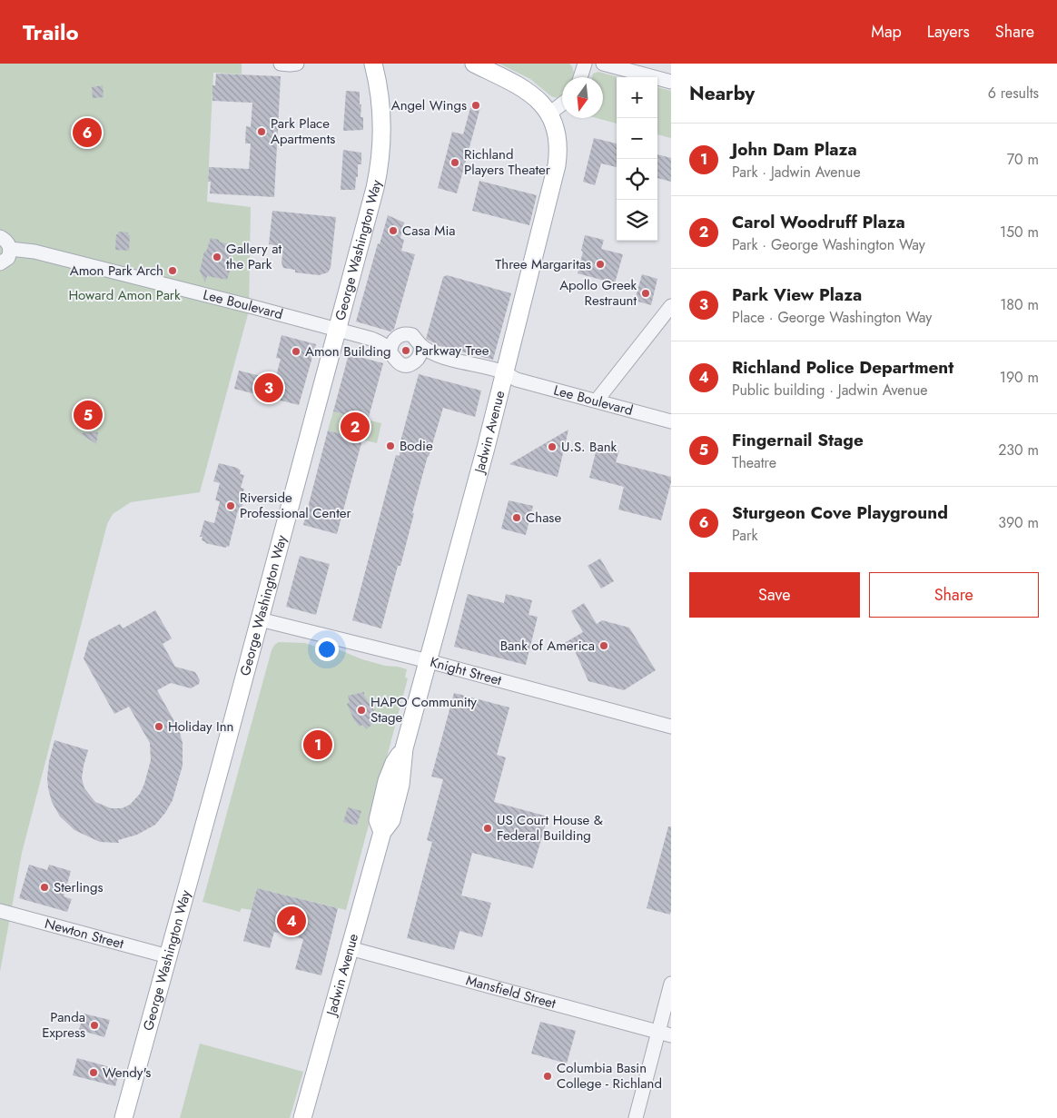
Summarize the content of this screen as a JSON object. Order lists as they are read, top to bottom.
{
  "streets": {
    "main road": ["George Washington Way", "Jadwin Avenue"],
    "street": [
      "Lee Boulevard",
      "Knight Street",
      "Newton Street",
      "Mansfield Street"
    ]
  },
  "crossings": [
    ["George Washington Way", "Lee Boulevard"],
    ["George Washington Way", "Knight Street"],
    ["George Washington Way", "Newton Street"],
    ["Lee Boulevard", "Jadwin Avenue"],
    ["Jadwin Avenue", "Knight Street"],
    ["Jadwin Avenue", "Mansfield Street"]
  ],
  "parks": ["Howard Amon Park"],
  "places": [
    "Angel Wings",
    "Park Place Apartments",
    "Richland Players Theater",
    "Casa Mia",
    "Gallery at the Park",
    "Three Margaritas",
    "Amon Park Arch",
    "Apollo Greek Restraunt",
    "Parkway Tree",
    "Amon Building",
    "Bodie",
    "U.S. Bank",
    "Riverside Professional Center",
    "Chase",
    "Bank of America",
    "HAPO Community Stage",
    "Holiday Inn",
    "US Court House & Federal Building",
    "Sterlings",
    "Panda Express",
    "Wendy's",
    "Columbia Basin College - Richland"
  ],
  "north": "bottom",
  "page": {
    "header": "Trailo",
    "nav": ["Map", "Layers", "Share"],
    "heading": ["Nearby", "6 results"],
    "map_buttons": ["+", "−"],
    "pins": [
      "6",
      "3",
      "5",
      "2",
      "1",
      "4"
    ],
    "list": [
      {
        "mark": "1",
        "name": "John Dam Plaza",
        "note": "Park · Jadwin Avenue",
        "value": "70 m"
      },
      {
        "mark": "2",
        "name": "Carol Woodruff Plaza",
        "note": "Park · George Washington Way",
        "value": "150 m"
      },
      {
        "mark": "3",
        "name": "Park View Plaza",
        "note": "Place · George Washington Way",
        "value": "180 m"
      },
      {
        "mark": "4",
        "name": "Richland Police Department",
        "note": "Public building · Jadwin Avenue",
        "value": "190 m"
      },
      {
        "mark": "5",
        "name": "Fingernail Stage",
        "note": "Theatre",
        "value": "230 m"
      },
      {
        "mark": "6",
        "name": "Sturgeon Cove Playground",
        "note": "Park",
        "value": "390 m"
      }
    ],
    "buttons": ["Save", "Share"]
  }
}
